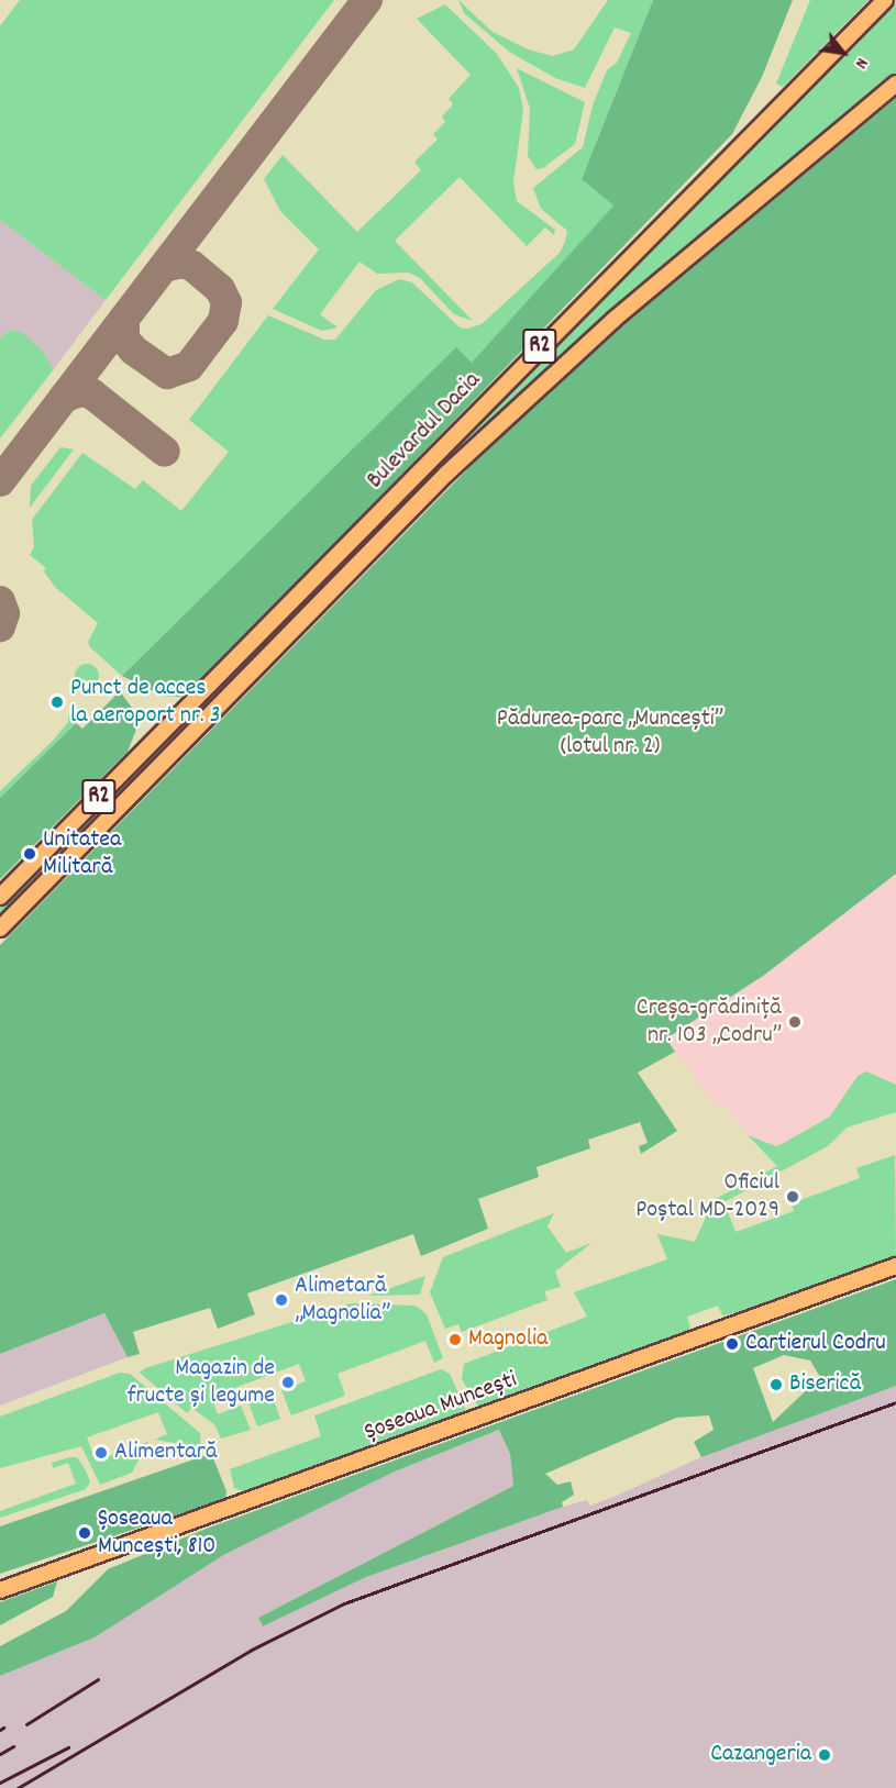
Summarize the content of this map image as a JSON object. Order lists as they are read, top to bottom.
{
  "streets": {
    "main road": ["R2", "Bulevardul Dacia", "Șoseaua Muncești"]
  },
  "parks": ["Pădurea-parc „Muncești” (lotul nr. 2)"],
  "places": [
    "Punct de acces la aeroport nr. 3",
    "Unitatea Militară",
    "Creșa-grădiniță nr. 103 „Codru”",
    "Oficiul Poștal MD-2029",
    "Alimetară „Magnolia”",
    "Magnolia",
    "Cartierul Codru",
    "Magazin de fructe și legume",
    "Biserică",
    "Alimentară",
    "Șoseaua Muncești, 810",
    "Cazangeria"
  ],
  "north": "bottom right"
}
